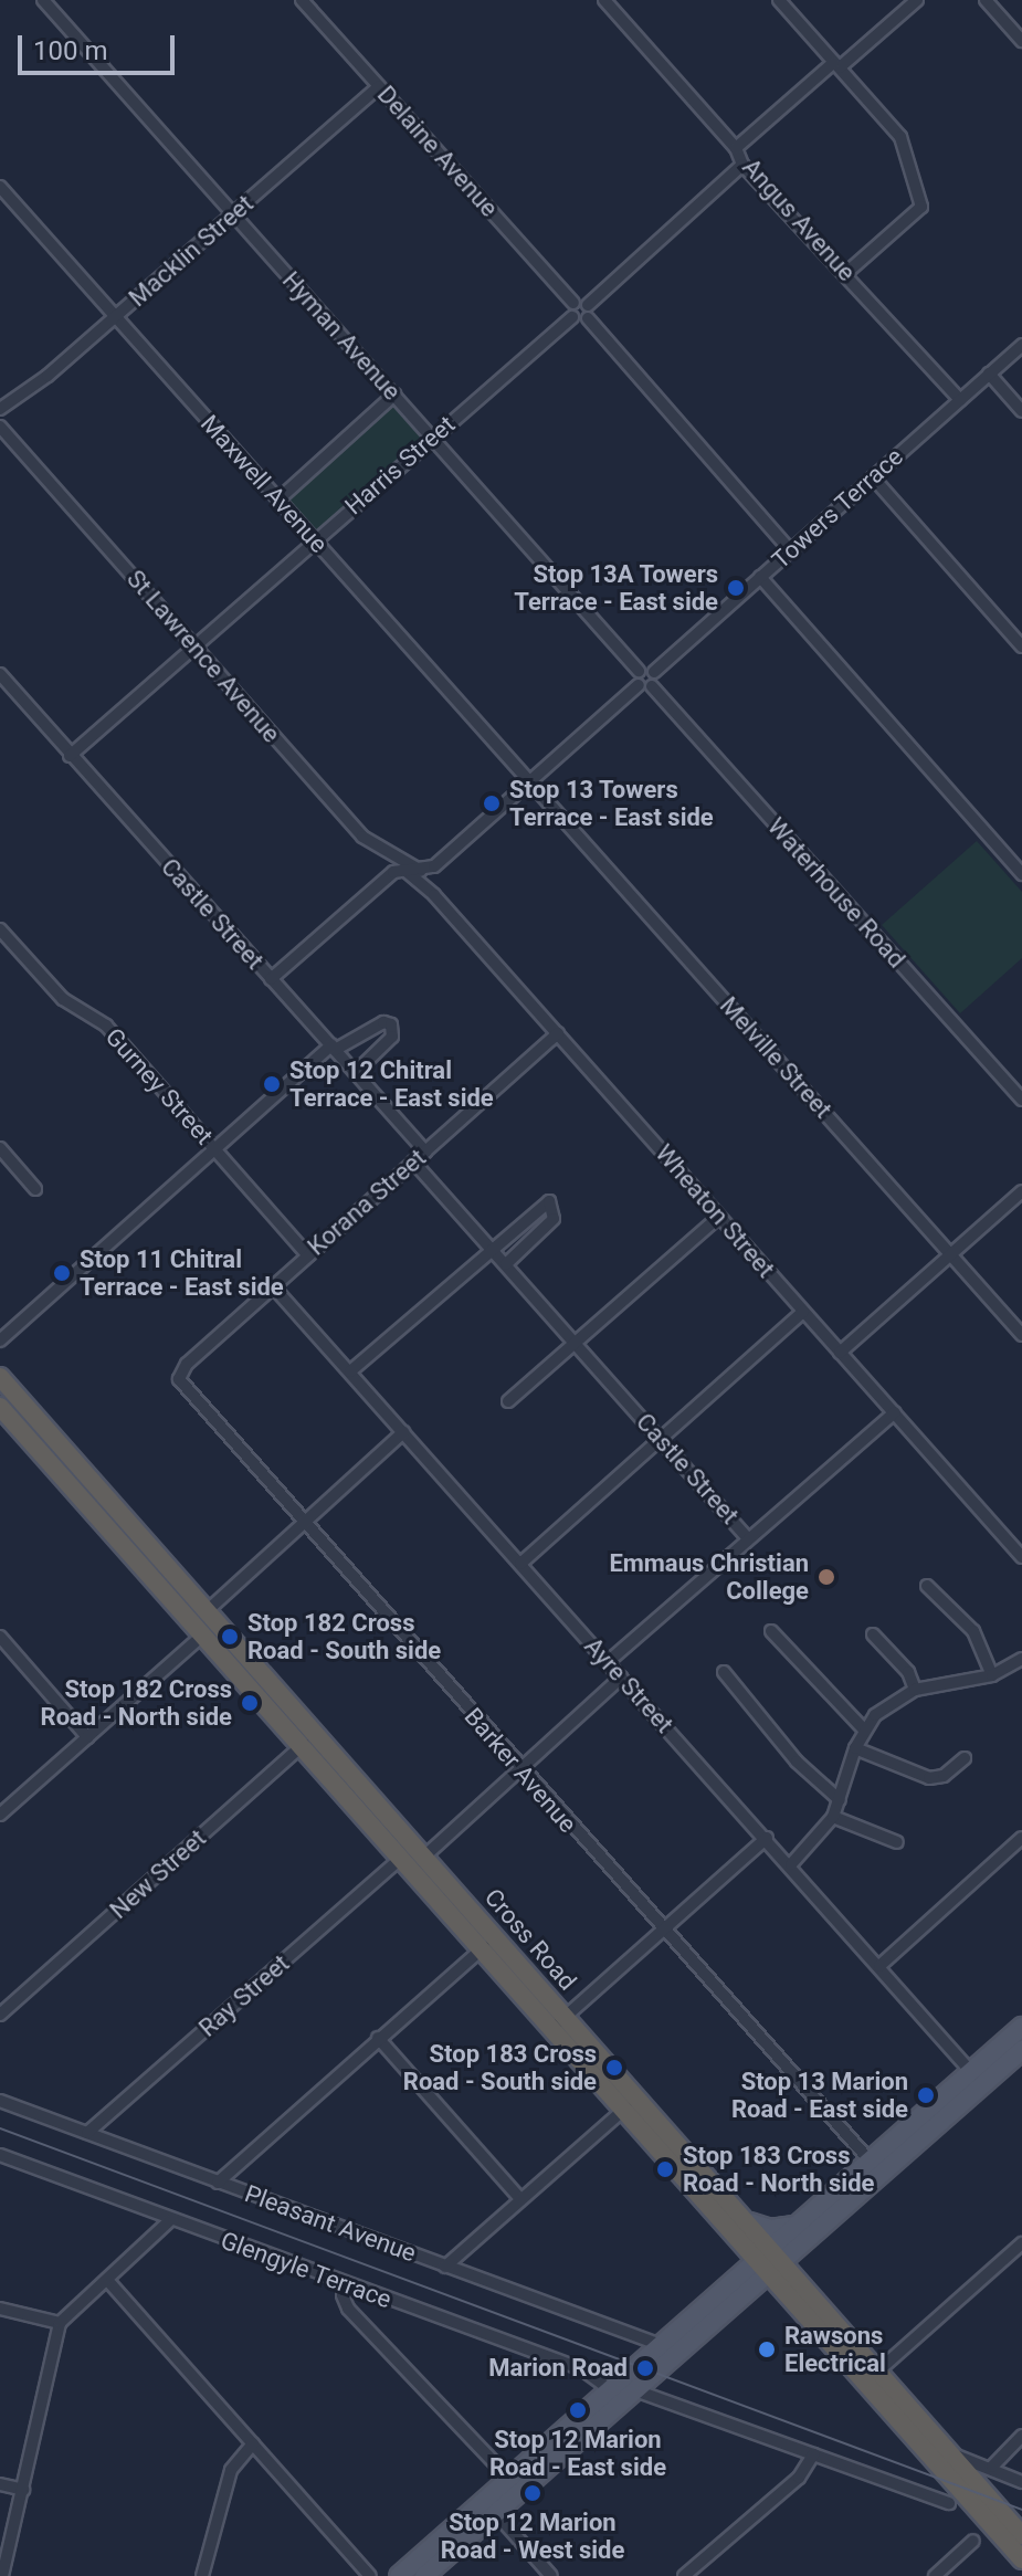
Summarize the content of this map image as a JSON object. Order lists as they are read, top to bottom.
{
  "streets": {
    "highway": ["Cross Road"],
    "street": [
      "Delaine Avenue",
      "Angus Avenue",
      "Macklin Street",
      "Hyman Avenue",
      "Harris Street",
      "Maxwell Avenue",
      "Towers Terrace",
      "St Lawrence Avenue",
      "Waterhouse Road",
      "Castle Street",
      "Melville Street",
      "Gurney Street",
      "Korana Street",
      "Wheaton Street",
      "Ayre Street",
      "Barker Avenue",
      "New Street",
      "Ray Street",
      "Pleasant Avenue",
      "Glengyle Terrace"
    ]
  },
  "crossings": [
    ["Delaine Avenue", "Macklin Street"],
    ["Angus Avenue", "Towers Terrace"],
    ["Macklin Street", "Hyman Avenue"],
    ["Macklin Street", "Maxwell Avenue"],
    ["Hyman Avenue", "Harris Street"],
    ["Harris Street", "Maxwell Avenue"],
    ["Harris Street", "St Lawrence Avenue"],
    ["Harris Street", "Castle Street"],
    ["Maxwell Avenue", "Melville Street"],
    ["Castle Street", "Korana Street"],
    ["Gurney Street", "Korana Street"],
    ["Korana Street", "Wheaton Street"],
    ["Korana Street", "Ayre Street"],
    ["Korana Street", "Barker Avenue"],
    ["New Street", "Cross Road"],
    ["Cross Road", "Ray Street"],
    ["Ray Street", "Pleasant Avenue"]
  ],
  "places": [
    "Stop 13A Towers Terrace - East side",
    "Stop 13 Towers Terrace - East side",
    "Stop 12 Chitral Terrace - East side",
    "Stop 11 Chitral Terrace - East side",
    "Emmaus Christian College",
    "Stop 182 Cross Road - South side",
    "Stop 182 Cross Road - North side",
    "Stop 183 Cross Road - South side",
    "Stop 13 Marion Road - East side",
    "Stop 183 Cross Road - North side",
    "Rawsons Electrical",
    "Marion Road",
    "Stop 12 Marion Road - East side",
    "Stop 12 Marion Road - West side"
  ],
  "scale_bar": "100 m"
}
